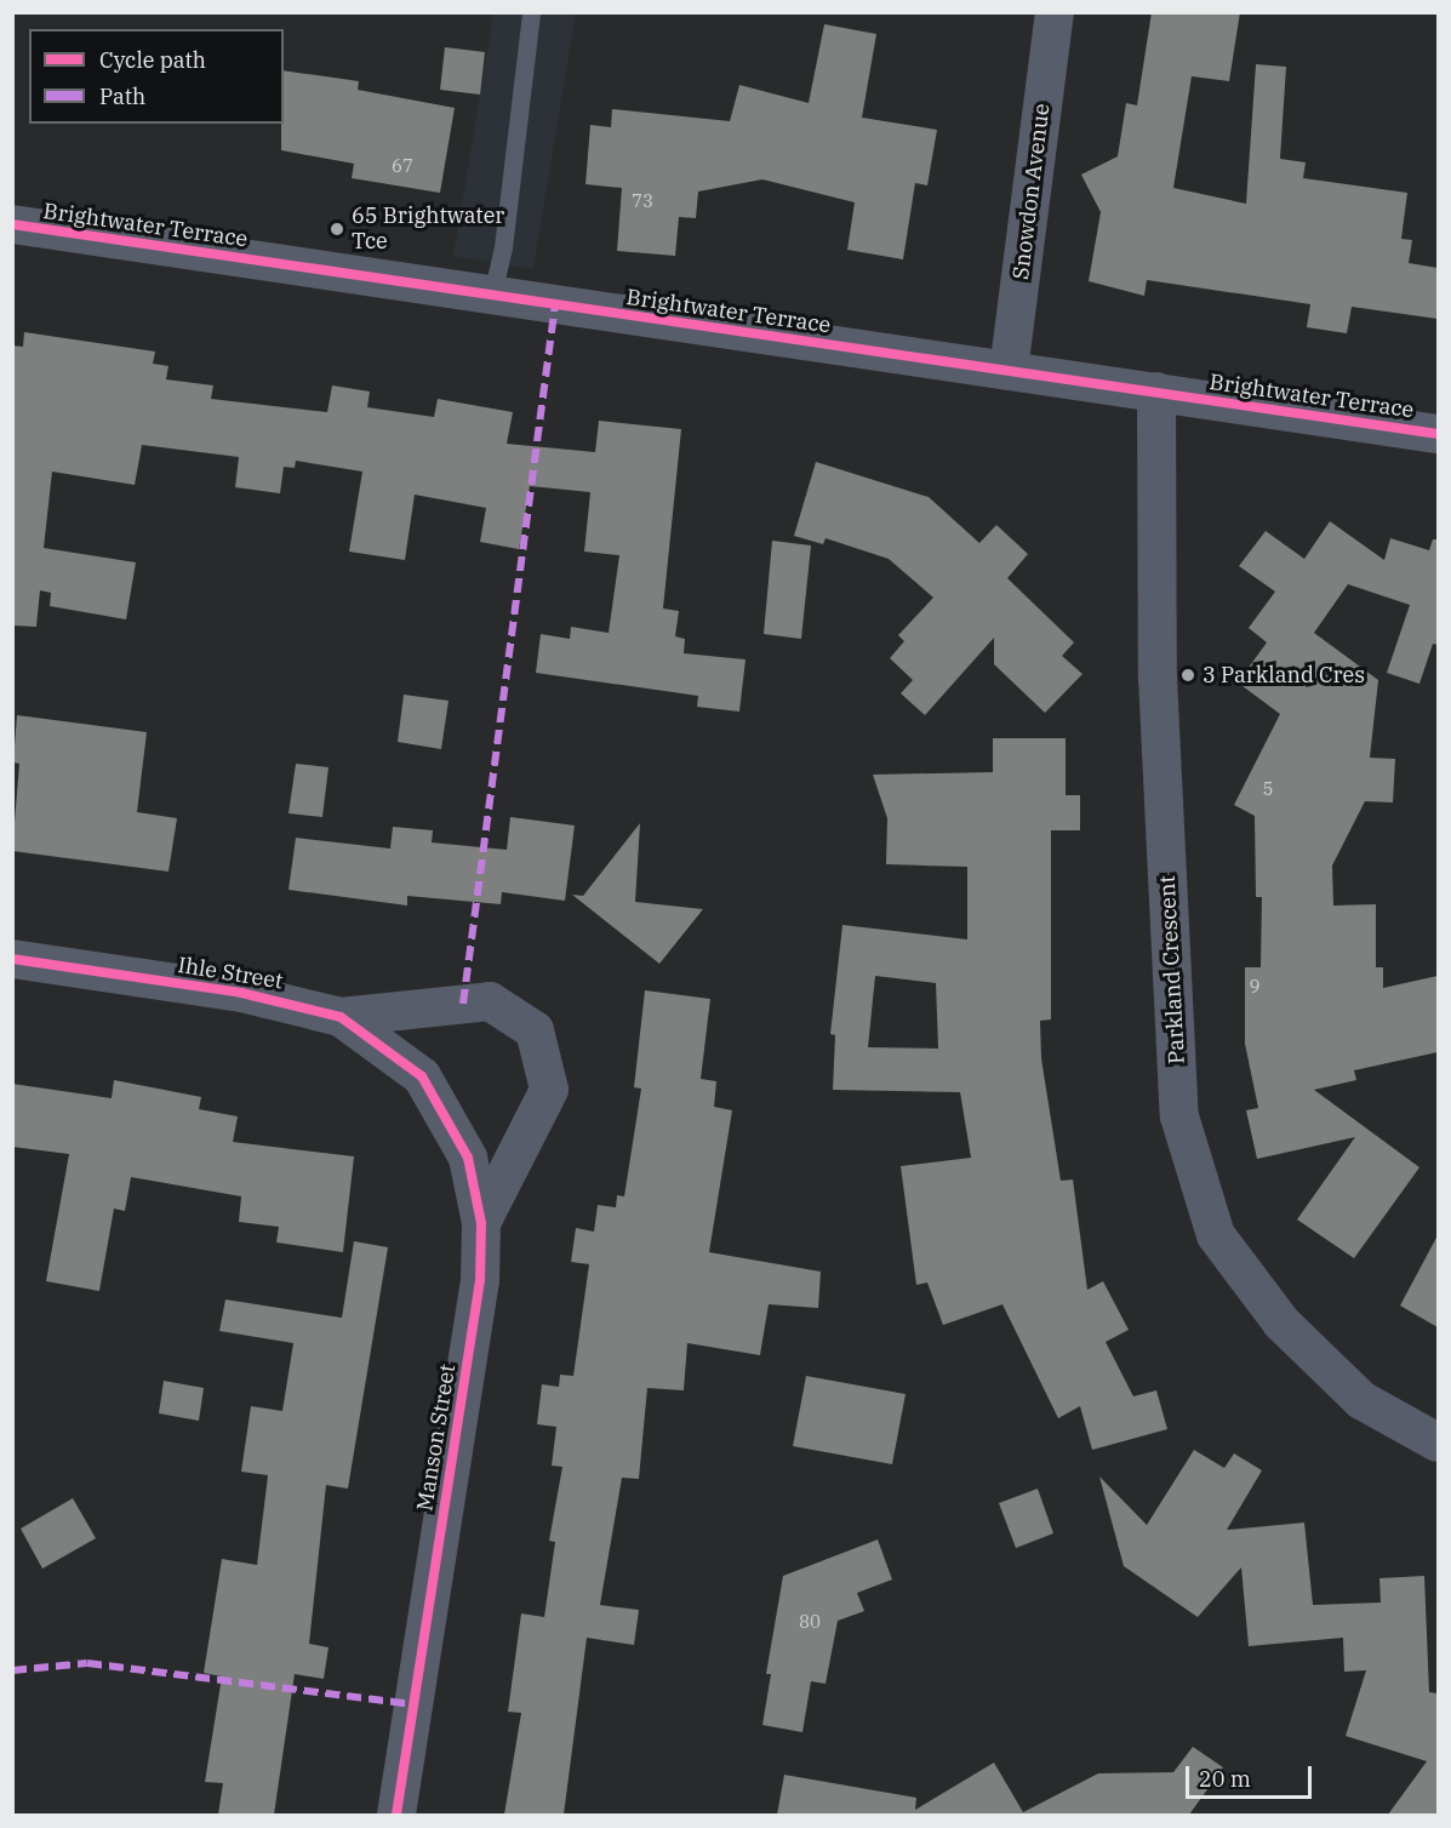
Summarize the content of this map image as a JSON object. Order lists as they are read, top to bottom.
{
  "streets": {
    "street": [
      "Snowdon Avenue",
      "Brightwater Terrace",
      "Parkland Crescent",
      "Ihle Street",
      "Manson Street"
    ]
  },
  "crossings": [
    ["Snowdon Avenue", "Brightwater Terrace"],
    ["Brightwater Terrace", "Parkland Crescent"],
    ["Ihle Street", "Manson Street"]
  ],
  "places": ["65 Brightwater Tce", "3 Parkland Cres"],
  "house_numbers": [
    "67",
    "73",
    "5",
    "9",
    "80"
  ],
  "legend": ["Cycle path", "Path"],
  "scale_bar": "20 m"
}
